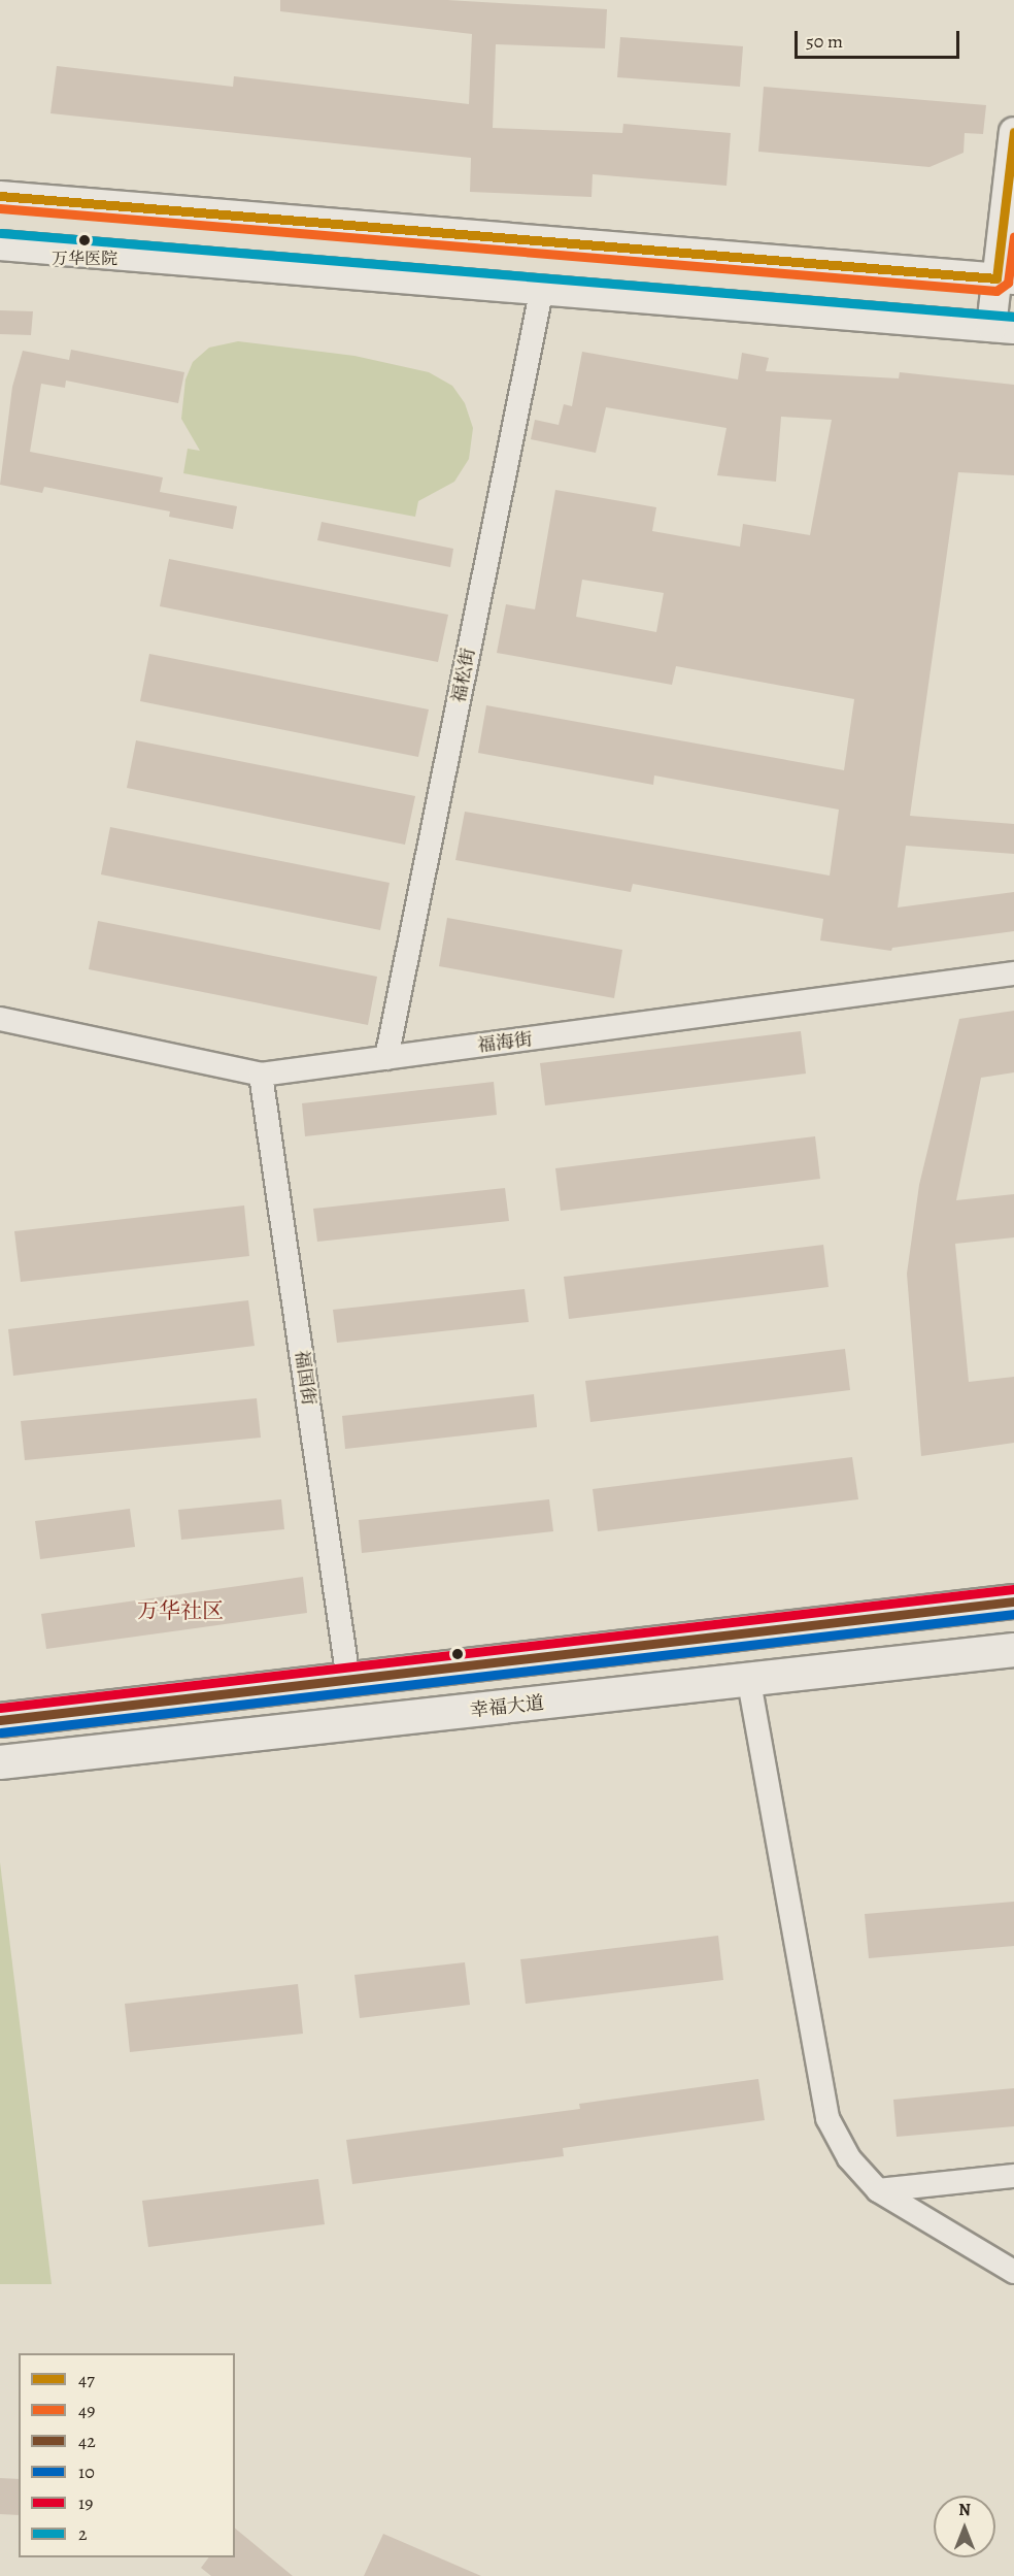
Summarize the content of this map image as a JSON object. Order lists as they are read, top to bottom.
{
  "streets": {
    "main road": ["幸福大道"],
    "street": ["福松街", "福海街", "福国街"]
  },
  "crossings": [
    ["福松街", "福海街"],
    ["福海街", "福国街"]
  ],
  "districts": ["万华社区"],
  "places": ["万华医院"],
  "lines": [
    "transit line 47",
    "transit line 49",
    "transit line 2",
    "transit line 19",
    "transit line 42",
    "transit line 10"
  ],
  "legend": [
    "47",
    "49",
    "42",
    "10",
    "19",
    "2"
  ],
  "scale_bar": "50 m",
  "north": "top"
}
